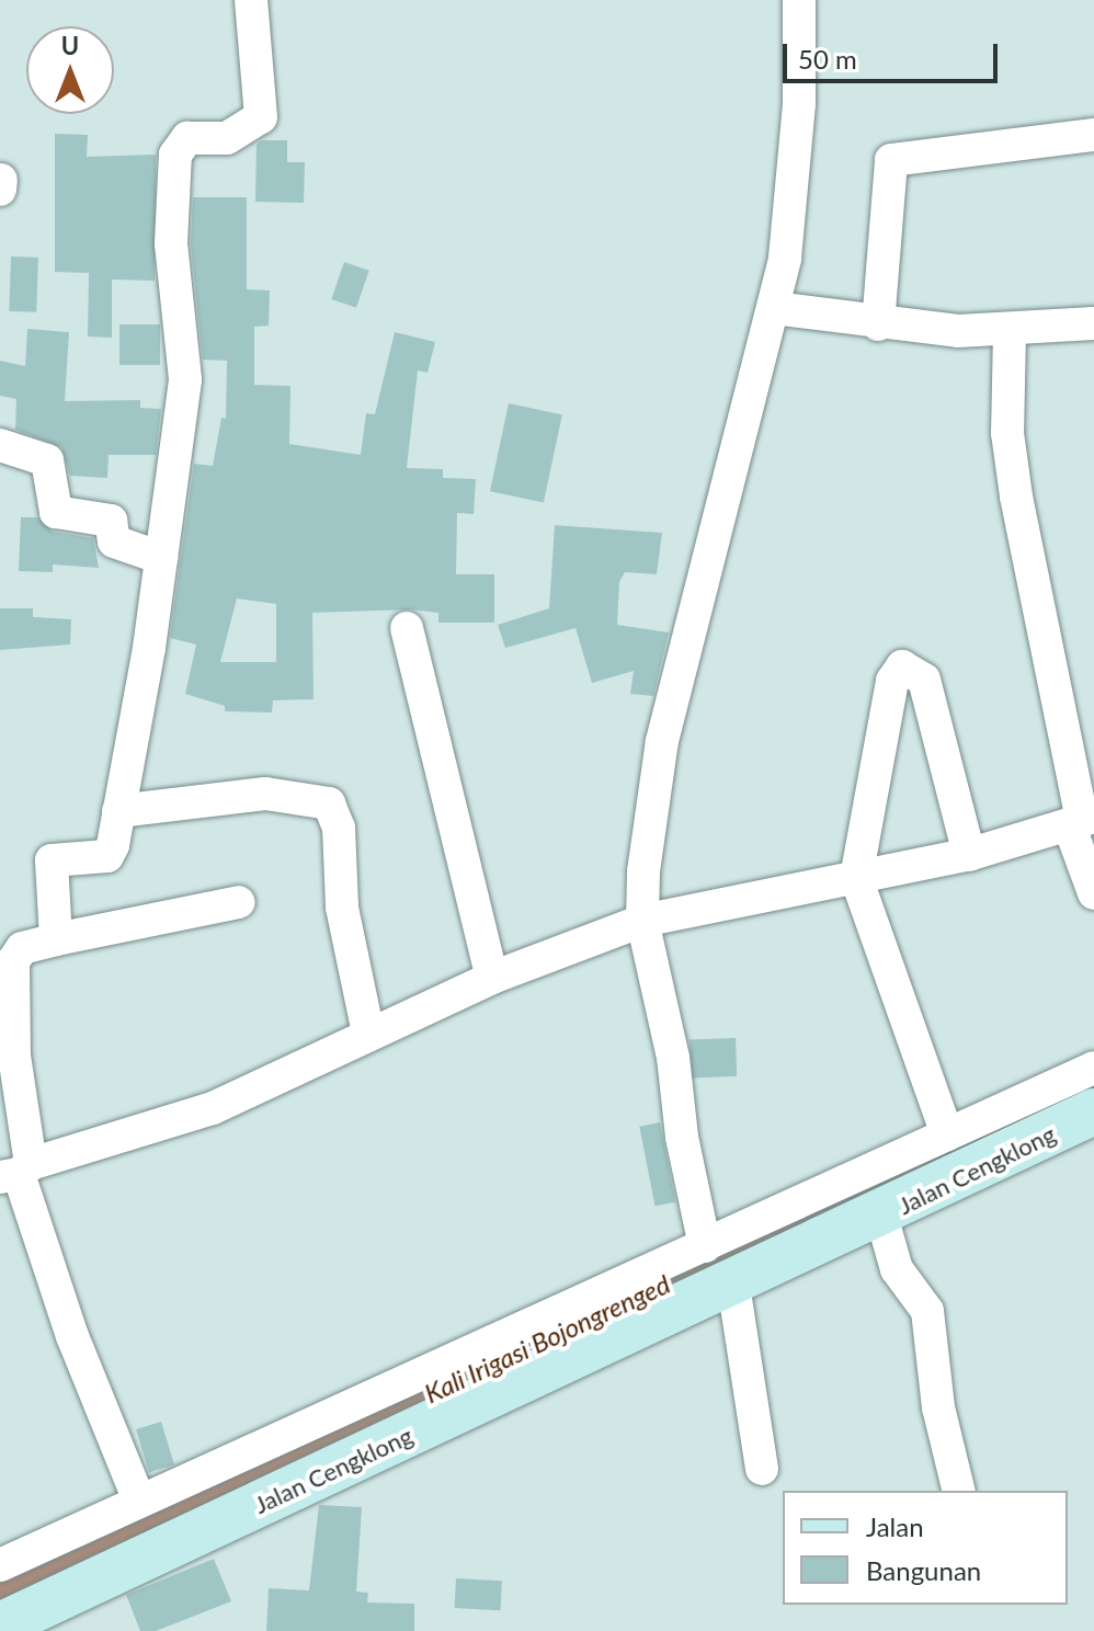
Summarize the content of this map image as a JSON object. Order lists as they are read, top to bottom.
{
  "streets": {
    "main road": ["Jalan Cengklong"]
  },
  "water": ["Kali Irigasi Bojongrenged"],
  "legend": ["Jalan", "Bangunan"],
  "scale_bar": "50 m",
  "north": "top"
}
